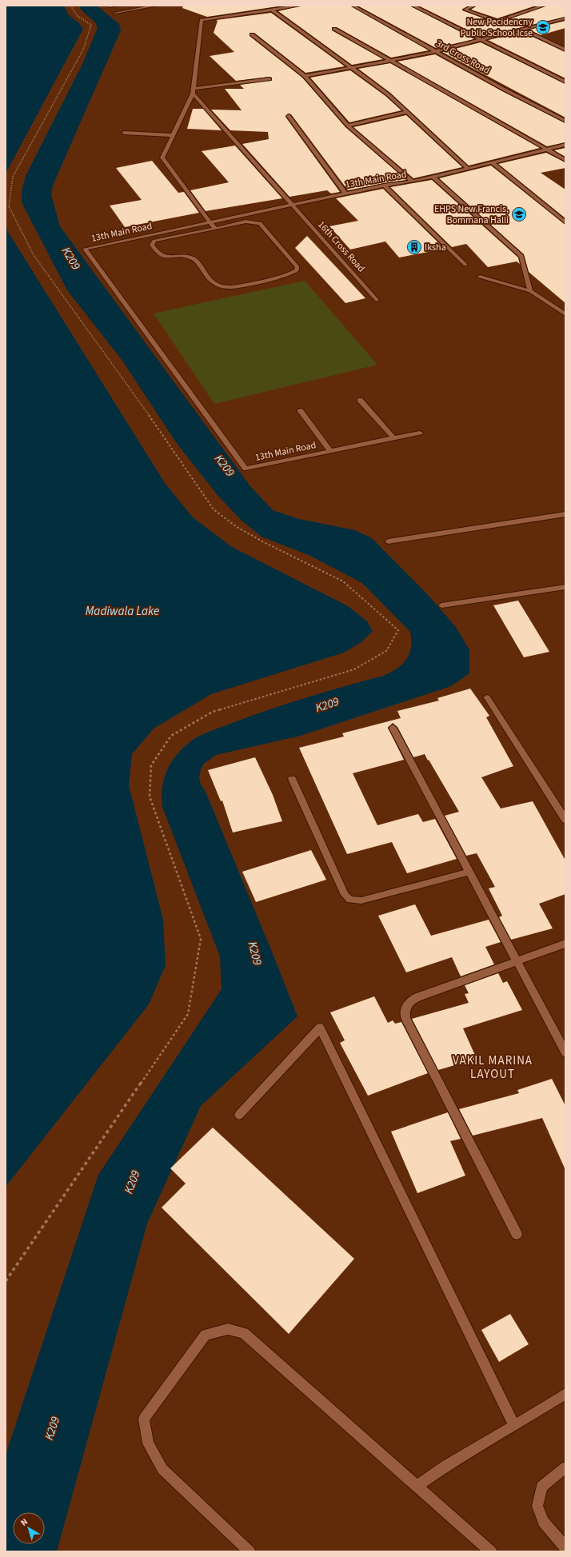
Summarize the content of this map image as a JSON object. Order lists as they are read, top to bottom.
{
  "streets": {
    "street": ["3rd Cross Road", "13th Main Road", "16th Cross Road"]
  },
  "crossings": [
    ["13th Main Road", "16th Cross Road"]
  ],
  "districts": ["VAKIL MARINA LAYOUT"],
  "water": ["K209", "Madiwala Lake"],
  "places": {
    "school or university": ["New Pecidencny Public School Icse", "EHPS New Francis, Bommana Halli"],
    "building": ["Iksha"]
  },
  "north": "top left"
}
